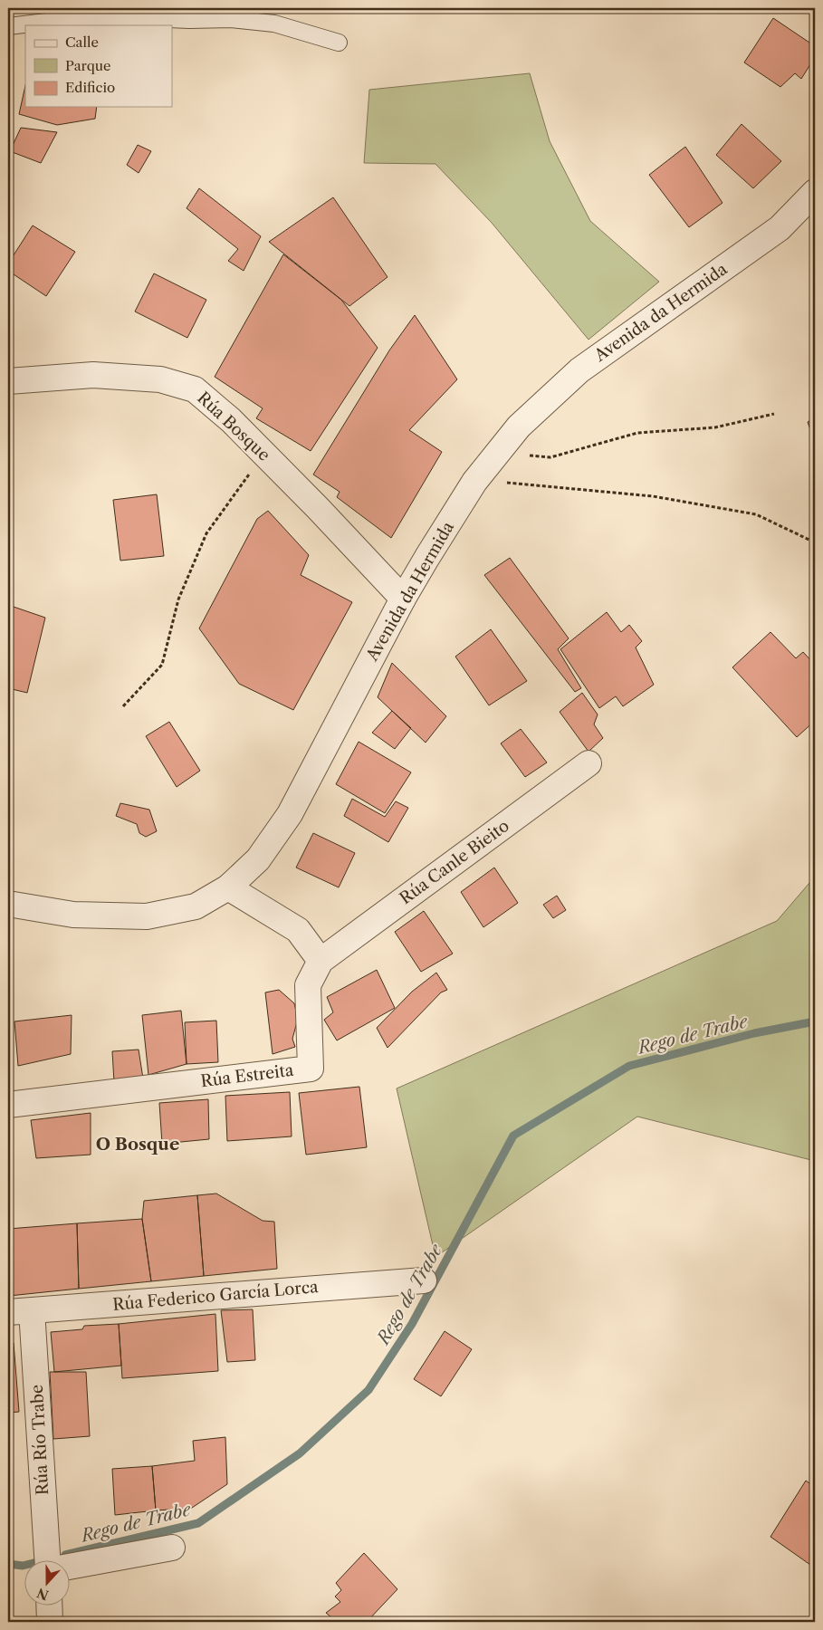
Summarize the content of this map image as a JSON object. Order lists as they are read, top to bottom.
{
  "streets": {
    "street": [
      "Avenida da Hermida",
      "Rúa Bosque",
      "Rúa Canle Bieito",
      "Rúa Estreita",
      "Rúa Federico García Lorca",
      "Rúa Río Trabe"
    ]
  },
  "crossings": [
    ["Avenida da Hermida", "Rúa Bosque"],
    ["Rúa Canle Bieito", "Rúa Estreita"],
    ["Rúa Federico García Lorca", "Rúa Río Trabe"]
  ],
  "districts": ["O Bosque"],
  "water": ["Rego de Trabe"],
  "legend": ["Calle", "Parque", "Edificio"],
  "north": "bottom"
}
